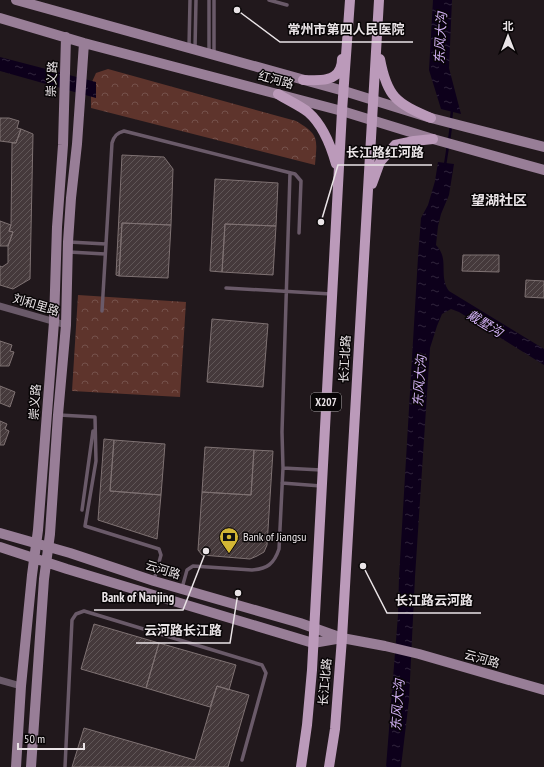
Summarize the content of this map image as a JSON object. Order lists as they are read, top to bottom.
{
  "streets": {
    "main road": ["长江北路", "X207"],
    "street": [
      "崇义路",
      "红河路",
      "刘和里路",
      "云河路"
    ]
  },
  "crossings": [
    ["崇义路", "红河路"],
    ["崇义路", "刘和里路"],
    ["崇义路", "云河路"],
    ["红河路", "长江北路"],
    ["长江北路", "云河路"]
  ],
  "districts": ["望湖社区"],
  "water": ["东风大沟", "戴墅沟"],
  "places": {
    "other": [
      "常州市第四人民医院",
      "长江路红河路",
      "Bank of Nanjing",
      "长江路云河路",
      "云河路长江路"
    ],
    "bank": ["Bank of Jiangsu"]
  },
  "scale_bar": "50 m",
  "north": "top"
}
